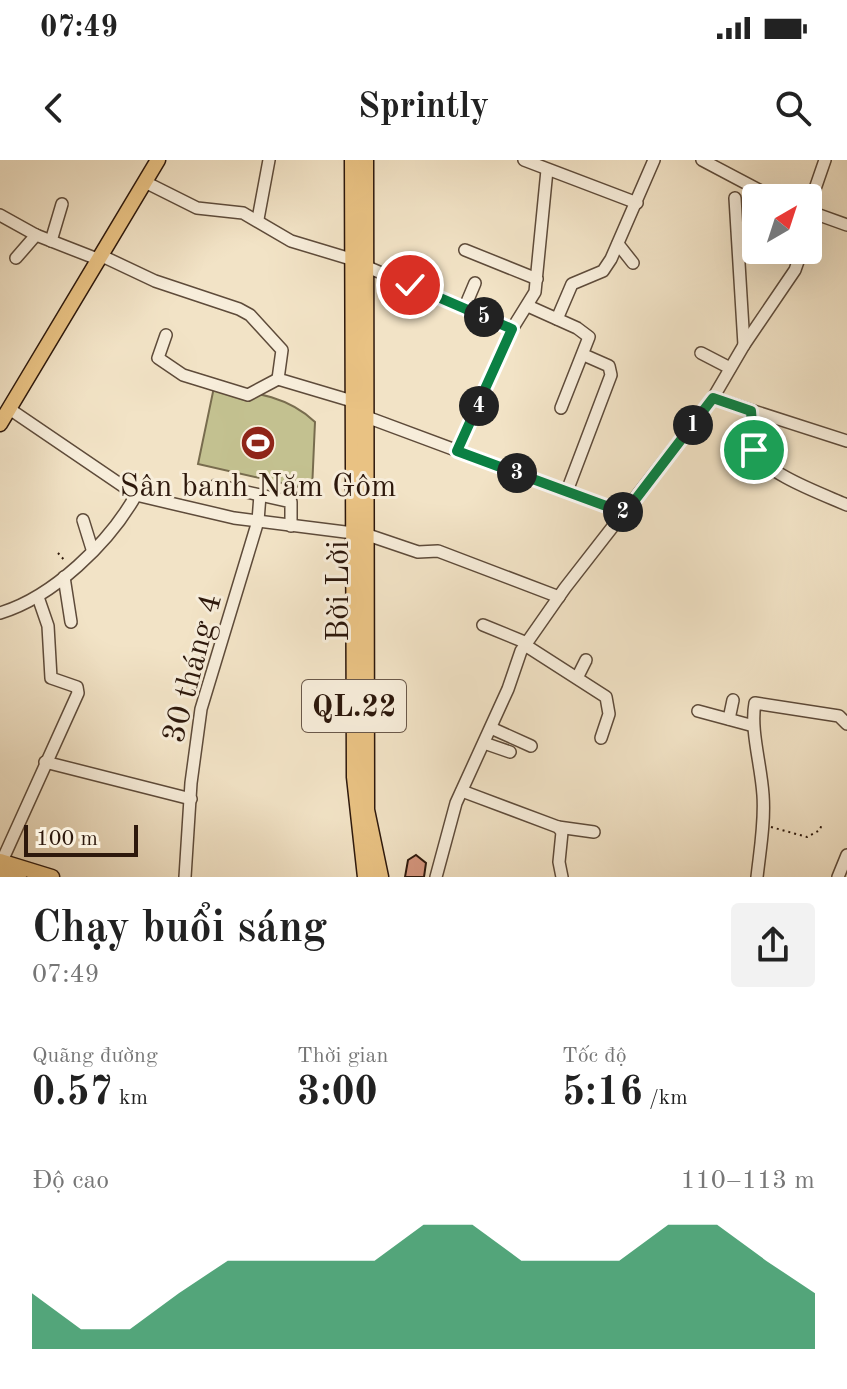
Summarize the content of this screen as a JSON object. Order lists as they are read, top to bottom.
{
  "streets": {
    "highway": ["Bời Lời", "QL.22"],
    "street": ["30 tháng 4"]
  },
  "places": {
    "sports": ["Sân banh Năm Gôm"]
  },
  "scale_bar": "100 m",
  "north": "top right",
  "page": {
    "status": "07:49",
    "header": "Sprintly",
    "pins": [
      "5",
      "4",
      "1",
      "3",
      "2"
    ],
    "scale": "100 m",
    "heading": ["Chạy buổi sáng", "07:49"],
    "stats": [
      ["Quãng đường", "0.57 km"],
      ["Thời gian", "3:00"],
      ["Tốc độ", "5:16 /km"]
    ],
    "chart": ["Độ cao", "110–113 m"]
  }
}
